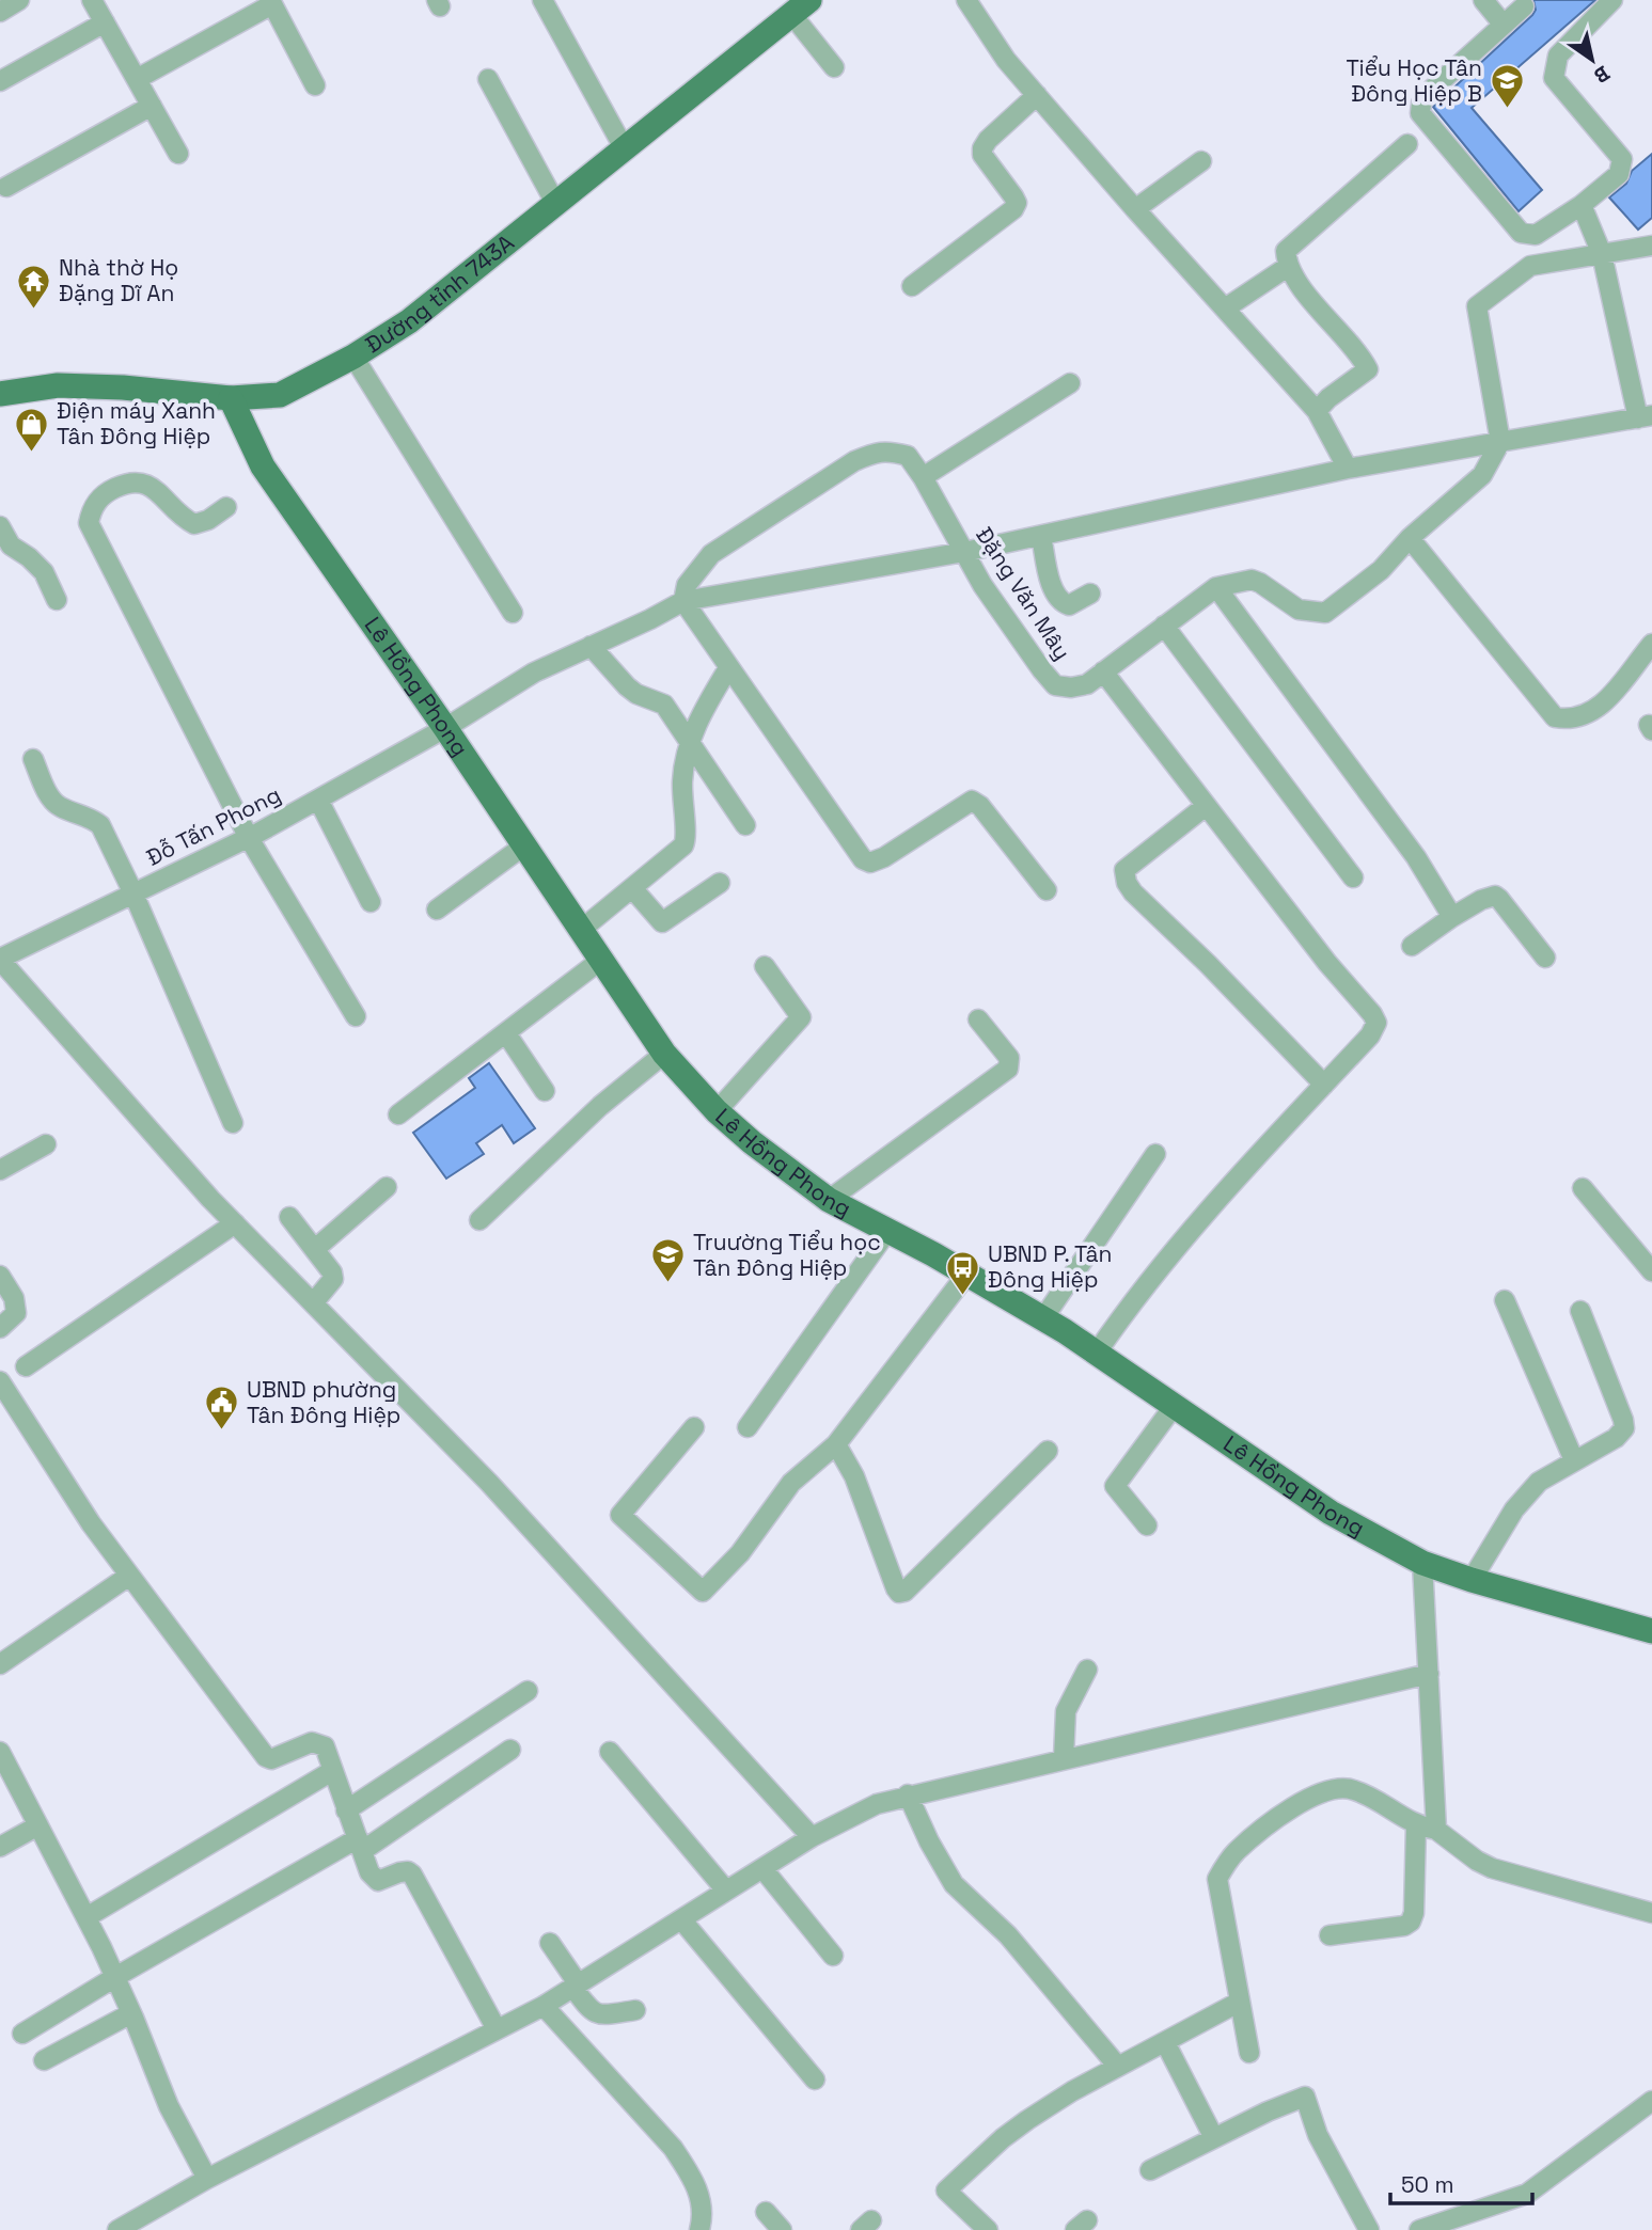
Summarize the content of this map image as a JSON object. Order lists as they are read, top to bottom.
{
  "streets": {
    "main road": ["Đường tỉnh 743A", "Lê Hồng Phong"],
    "street": ["Đặng Văn Mây", "Đỗ Tấn Phong"]
  },
  "crossings": [
    ["Đường tỉnh 743A", "Lê Hồng Phong"],
    ["Lê Hồng Phong", "Đỗ Tấn Phong"]
  ],
  "places": {
    "school or university": ["Tiểu Học Tân Đông Hiệp B", "Truường Tiểu học Tân Đông Hiệp"],
    "temple": ["Nhà thờ Họ Đặng Dĩ An"],
    "shop": ["Điện máy Xanh Tân Đông Hiệp"],
    "bus stop": ["UBND P. Tân Đông Hiệp"],
    "public building": ["UBND phường Tân Đông Hiệp"]
  },
  "scale_bar": "50 m",
  "north": "bottom right"
}
